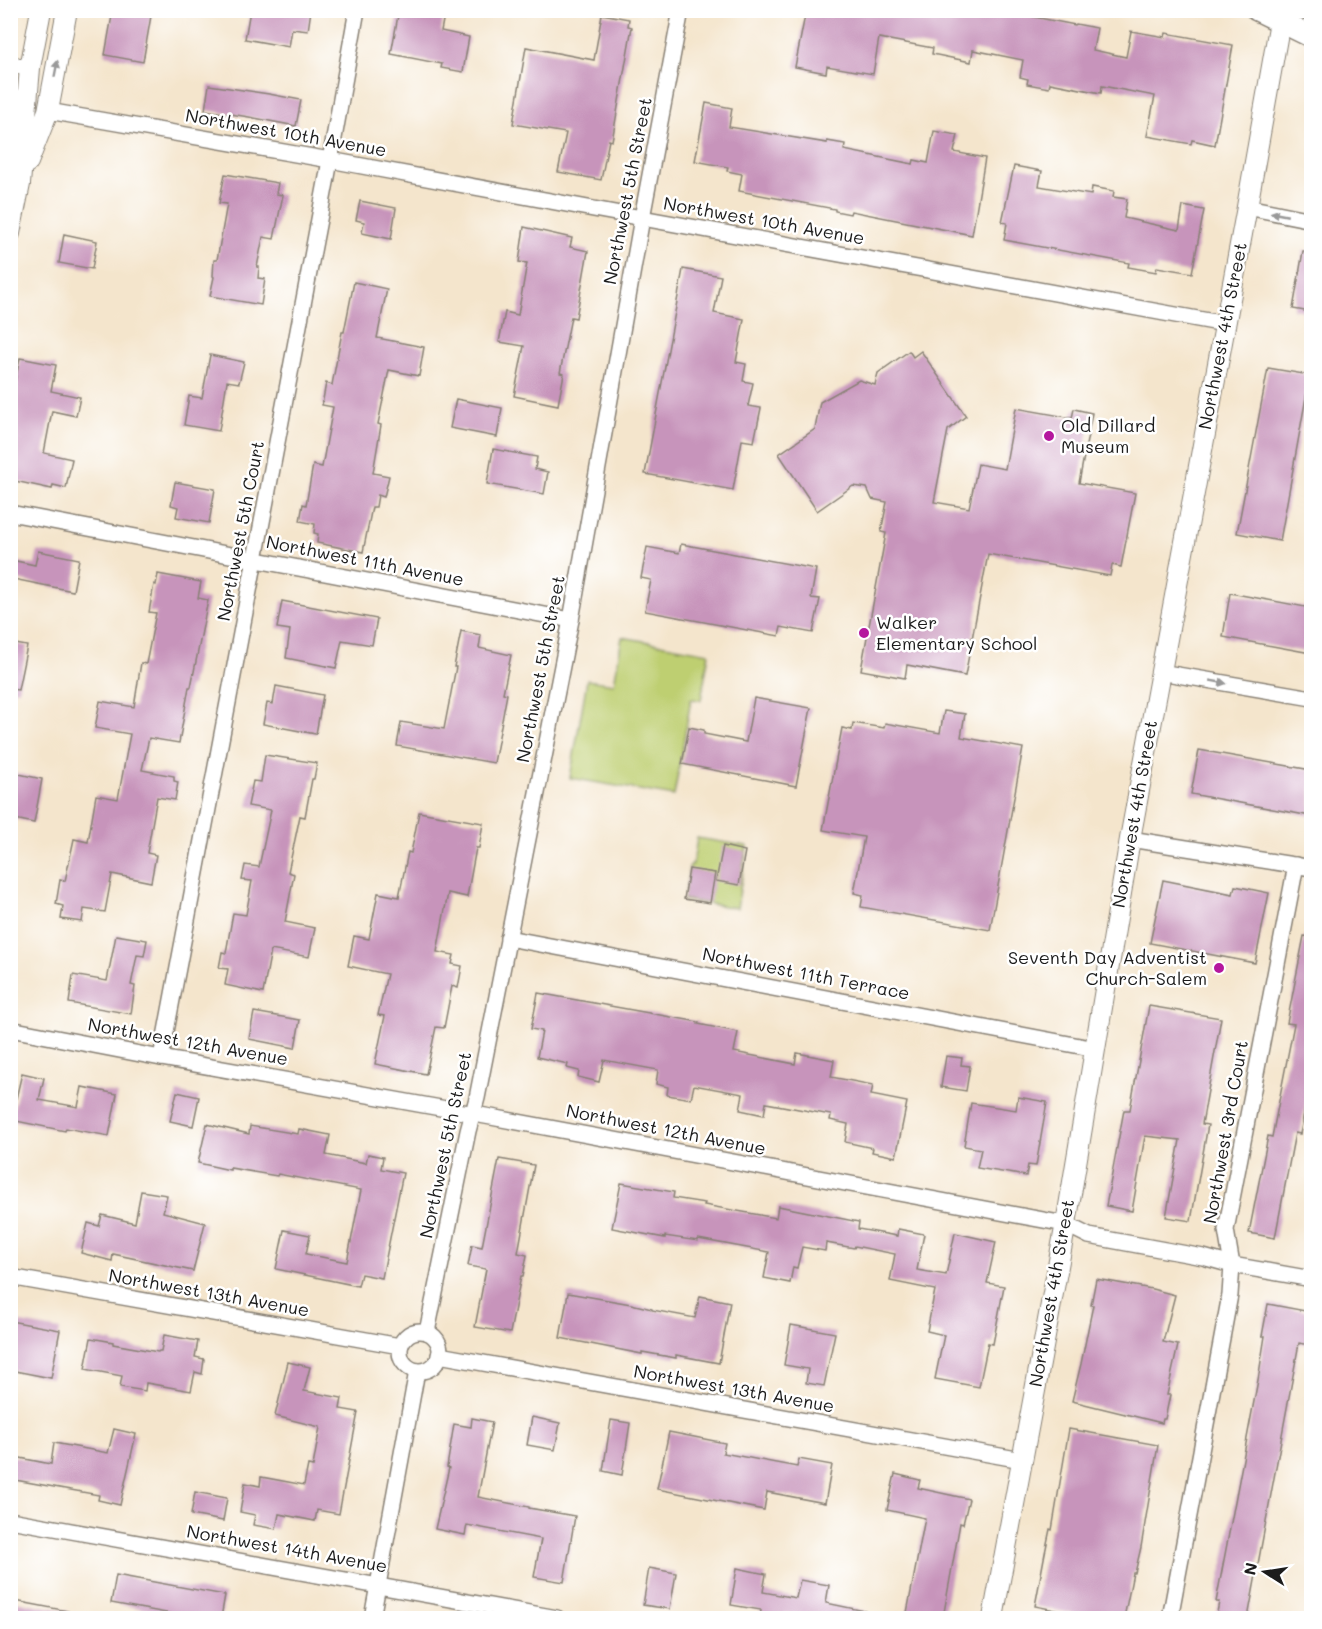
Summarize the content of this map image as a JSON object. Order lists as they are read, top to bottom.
{
  "streets": {
    "street": [
      "Northwest 10th Avenue",
      "Northwest 5th Street",
      "Northwest 4th Street",
      "Northwest 5th Court",
      "Northwest 11th Avenue",
      "Northwest 11th Terrace",
      "Northwest 12th Avenue",
      "Northwest 3rd Court",
      "Northwest 13th Avenue",
      "Northwest 14th Avenue"
    ]
  },
  "crossings": [
    ["Northwest 10th Avenue", "Northwest 5th Street"],
    ["Northwest 10th Avenue", "Northwest 4th Street"],
    ["Northwest 10th Avenue", "Northwest 5th Court"],
    ["Northwest 5th Street", "Northwest 11th Avenue"],
    ["Northwest 5th Street", "Northwest 11th Terrace"],
    ["Northwest 5th Street", "Northwest 12th Avenue"],
    ["Northwest 5th Street", "Northwest 13th Avenue"],
    ["Northwest 4th Street", "Northwest 11th Terrace"],
    ["Northwest 4th Street", "Northwest 12th Avenue"],
    ["Northwest 4th Street", "Northwest 13th Avenue"],
    ["Northwest 5th Court", "Northwest 11th Avenue"],
    ["Northwest 5th Court", "Northwest 12th Avenue"],
    ["Northwest 12th Avenue", "Northwest 3rd Court"]
  ],
  "places": ["Old Dillard Museum", "Walker Elementary School", "Seventh Day Adventist Church-Salem"],
  "north": "left"
}
